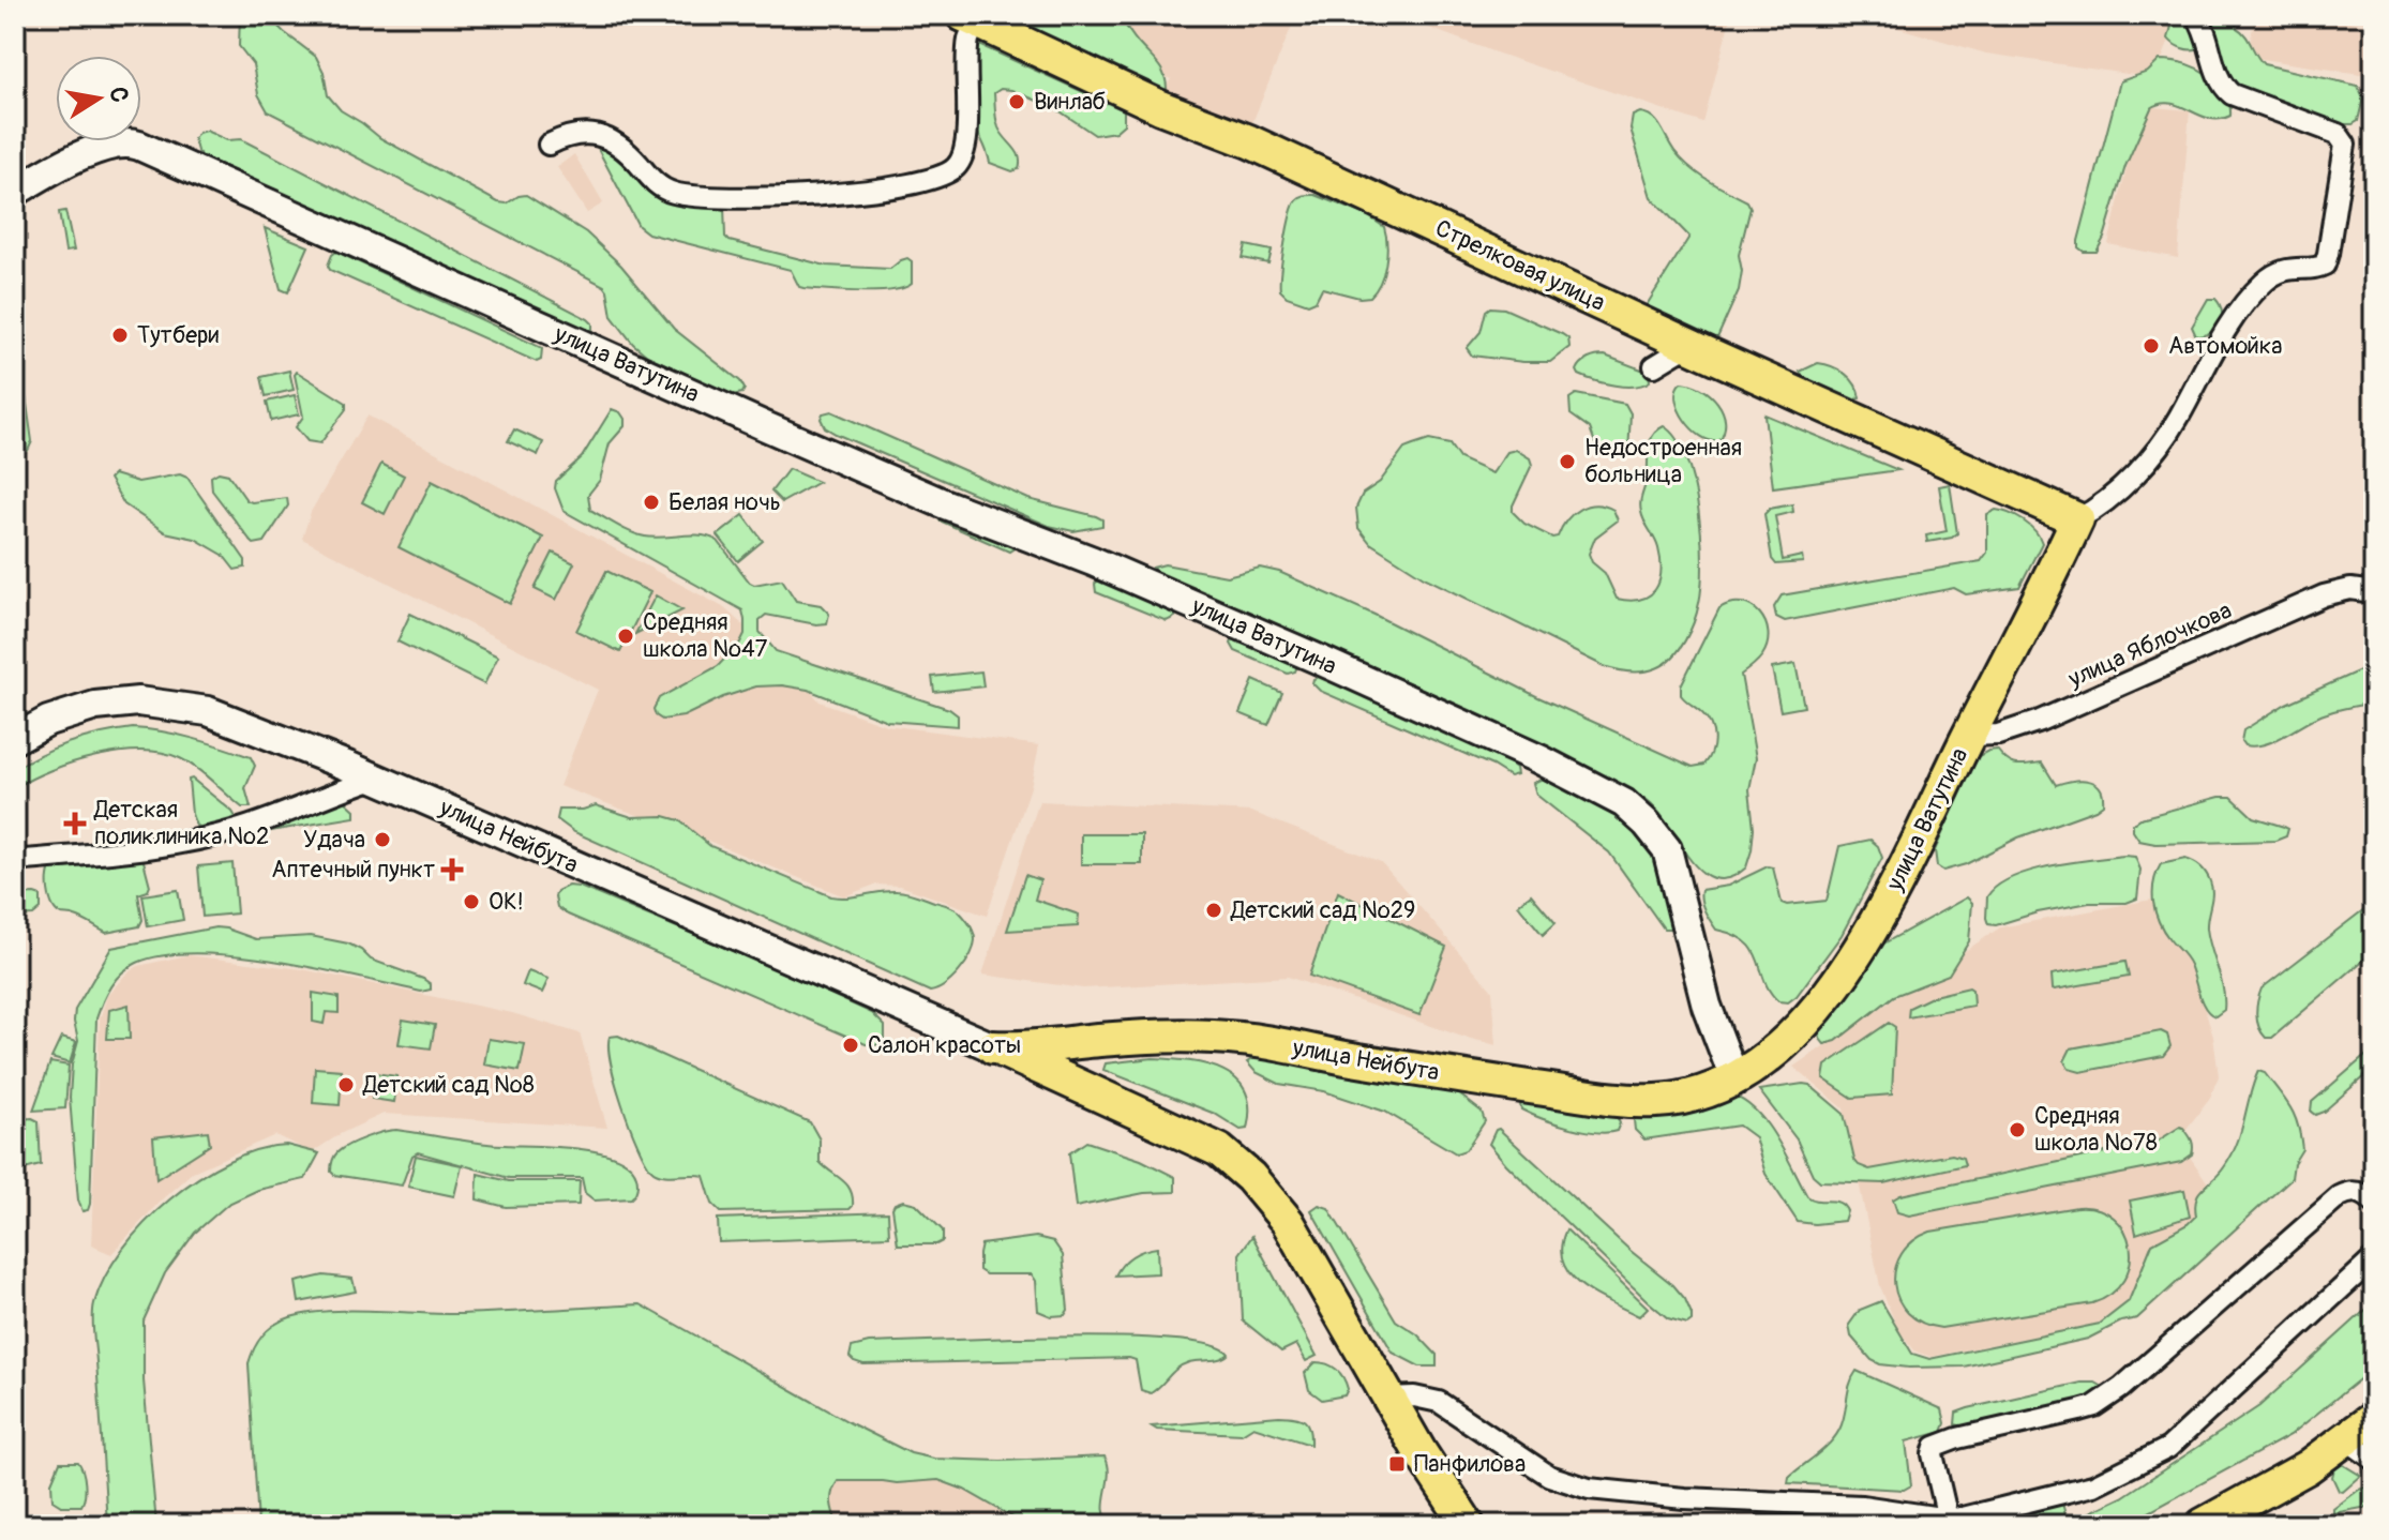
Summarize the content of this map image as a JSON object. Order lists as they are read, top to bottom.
{
  "streets": {
    "main road": ["Стрелковая улица", "улица Ватутина", "улица Нейбута"],
    "street": ["улица Яблочкова"]
  },
  "crossings": [
    ["Стрелковая улица", "улица Ватутина"],
    ["улица Ватутина", "улица Яблочкова"],
    ["улица Ватутина", "улица Нейбута"]
  ],
  "places": {
    "other": [
      "Винлаб",
      "Тутбери",
      "Автомойка",
      "Недостроенная больница",
      "Белая ночь",
      "Средняя школа №47",
      "Удача",
      "ОК!",
      "Детский сад №29",
      "Салон красоты",
      "Детский сад №8",
      "Средняя школа №78"
    ],
    "health": ["Детская поликлиника №2", "Аптечный пункт"],
    "transit": ["Панфилова"]
  },
  "north": "right"
}
